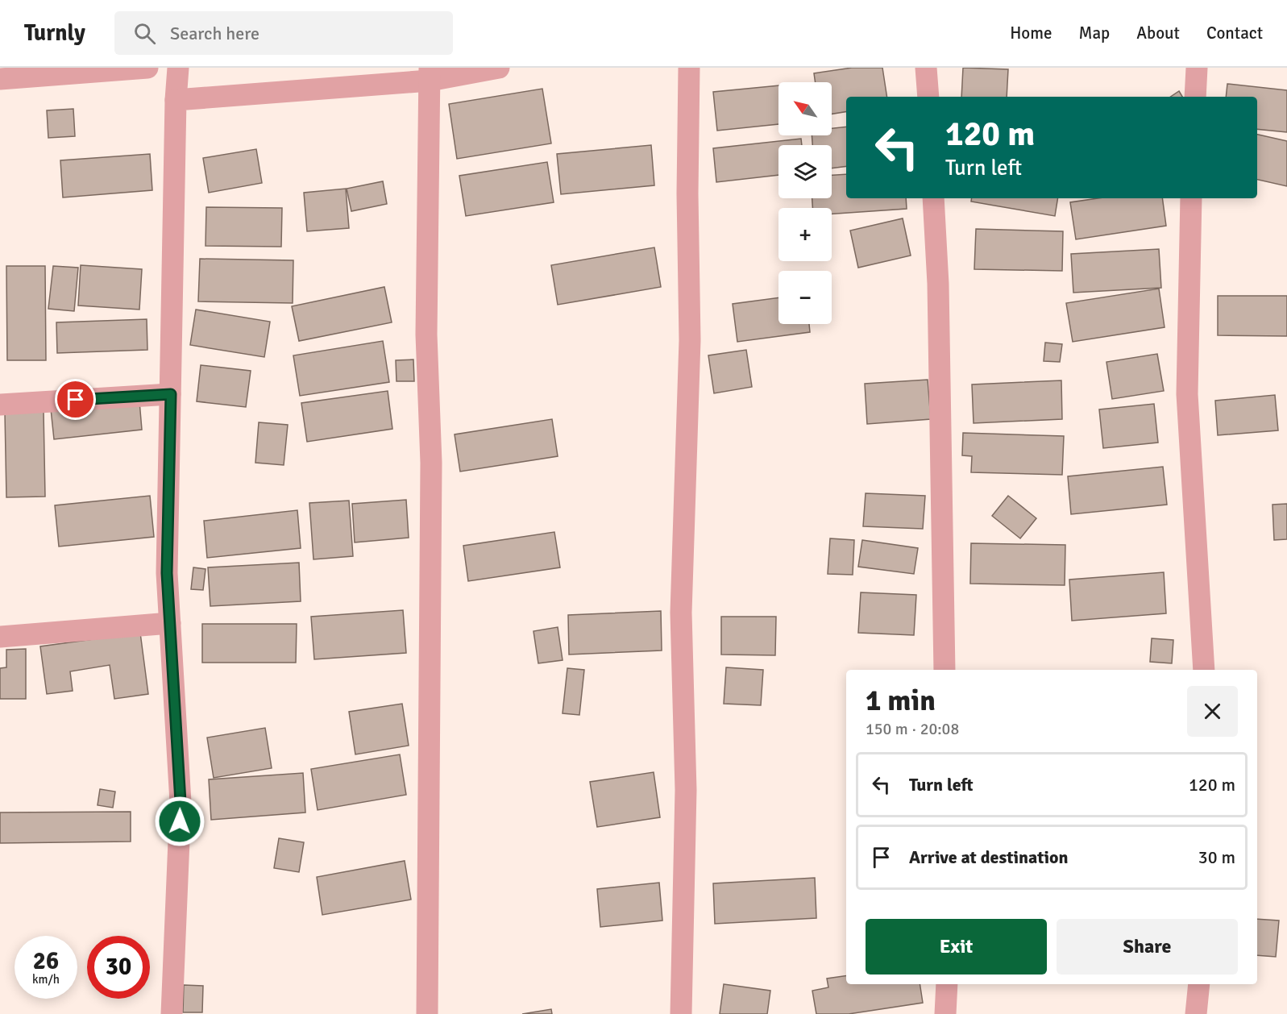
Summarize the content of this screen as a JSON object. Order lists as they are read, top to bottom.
{
  "north": "top left",
  "page": {
    "header": "Turnly",
    "search": "Search here",
    "nav": [
      "Home",
      "Map",
      "About",
      "Contact"
    ],
    "map_buttons": ["+", "−"],
    "turn": ["120 m", "Turn left"],
    "heading": ["1 min", "150 m · 20:08"],
    "list": [
      {
        "name": "Turn left",
        "value": "120 m"
      },
      {
        "name": "Arrive at destination",
        "value": "30 m"
      }
    ],
    "buttons": ["Exit", "Share"],
    "speed": "26 km/h",
    "limit": "30"
  }
}
